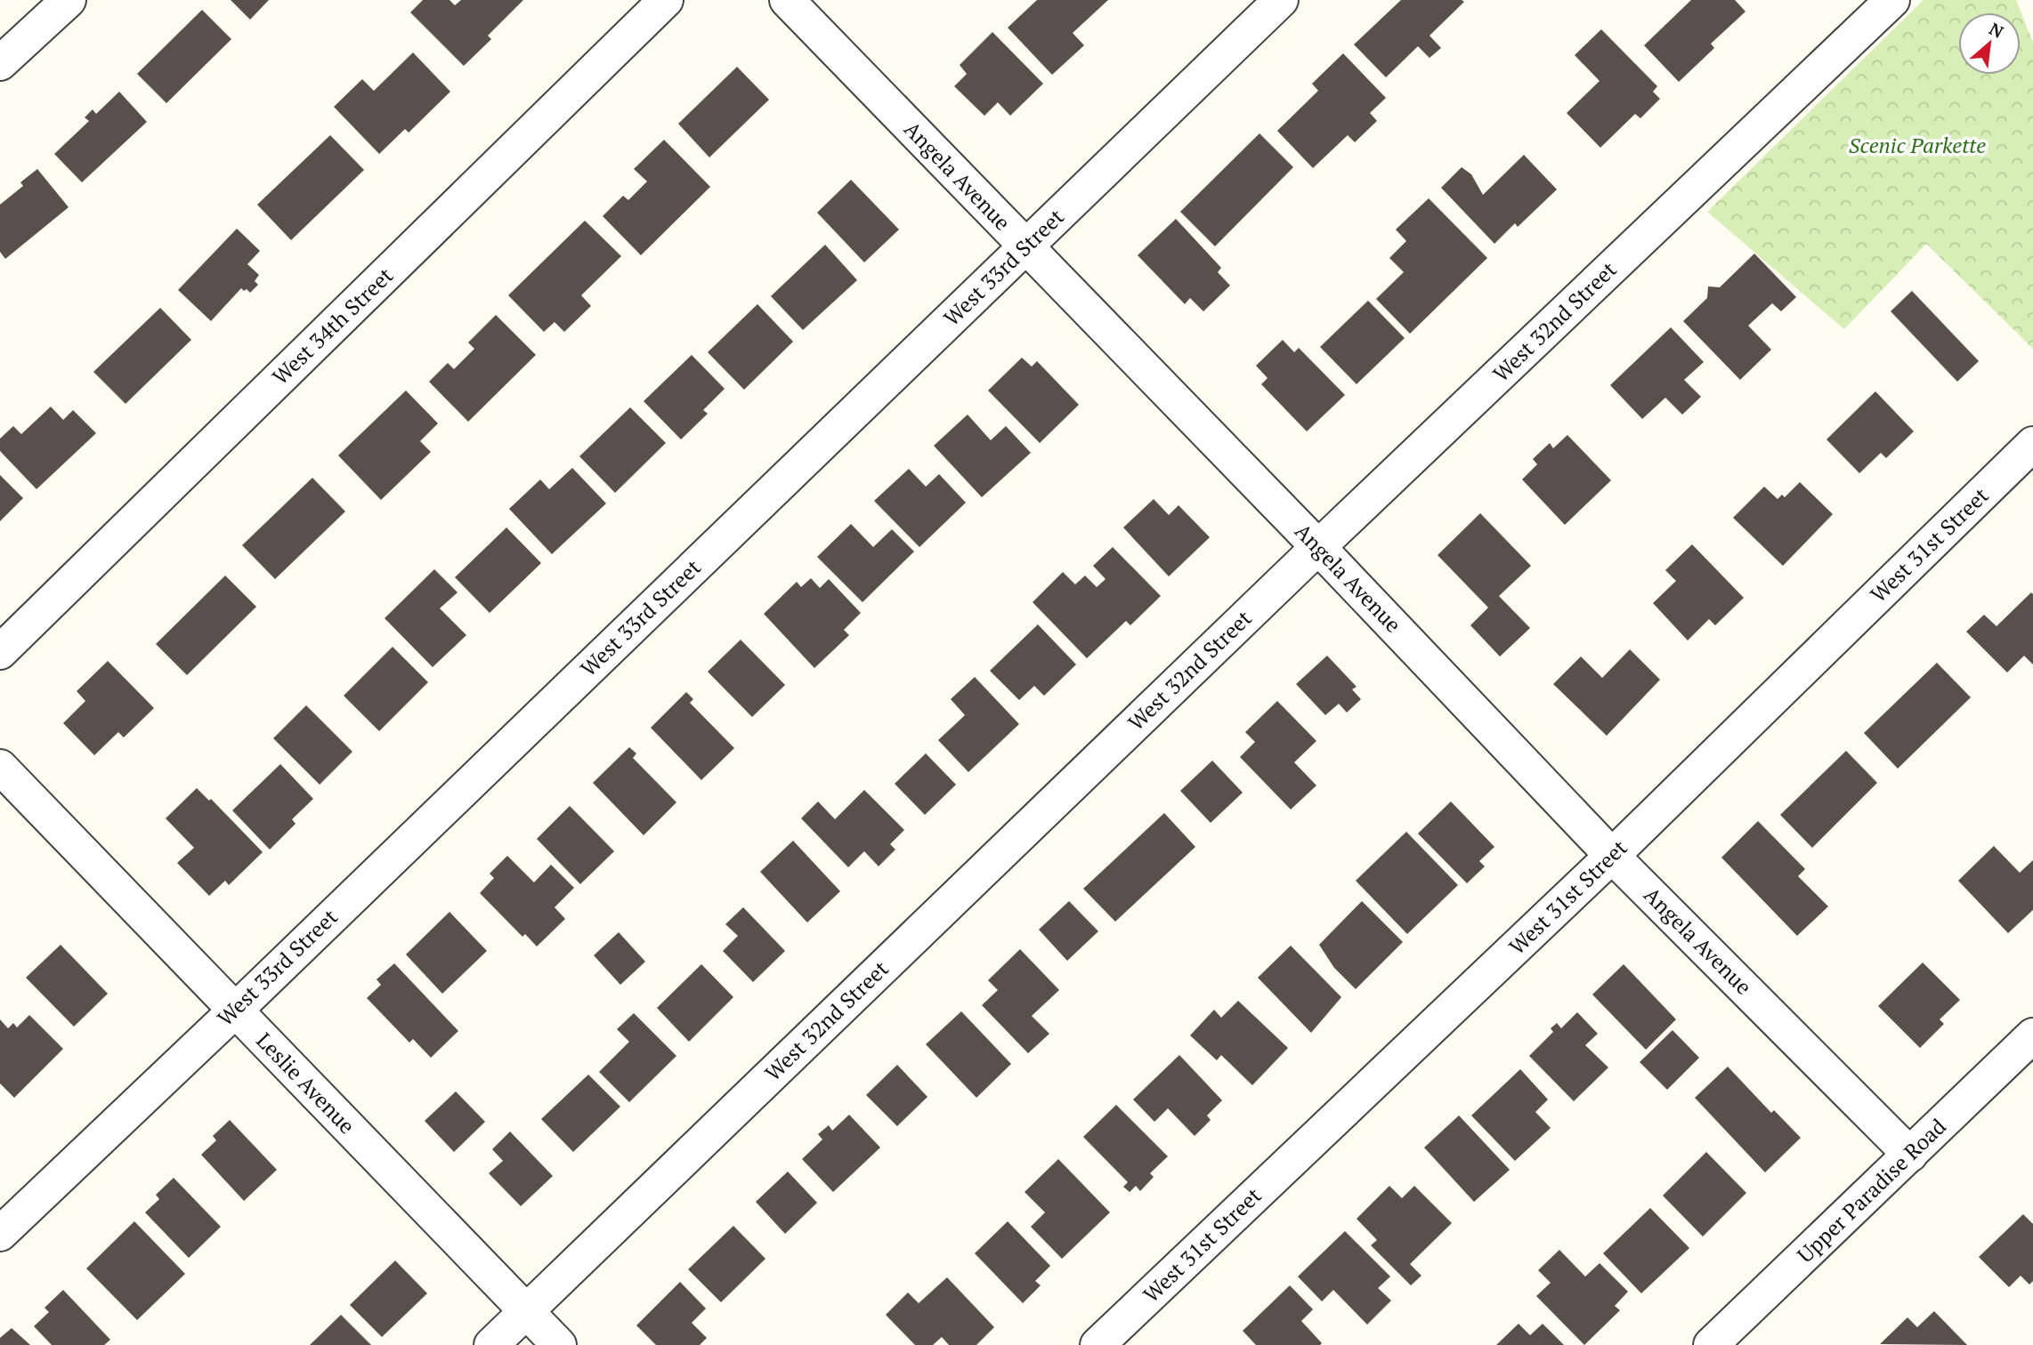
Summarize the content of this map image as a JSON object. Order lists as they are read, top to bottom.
{
  "streets": {
    "street": [
      "Angela Avenue",
      "West 33rd Street",
      "West 32nd Street",
      "West 34th Street",
      "West 31st Street",
      "Leslie Avenue",
      "Upper Paradise Road"
    ]
  },
  "crossings": [
    ["Angela Avenue", "West 33rd Street"],
    ["Angela Avenue", "West 32nd Street"],
    ["Angela Avenue", "West 31st Street"],
    ["Angela Avenue", "Upper Paradise Road"],
    ["West 33rd Street", "Leslie Avenue"],
    ["West 32nd Street", "Leslie Avenue"]
  ],
  "parks": ["Scenic Parkette"],
  "north": "top right"
}
